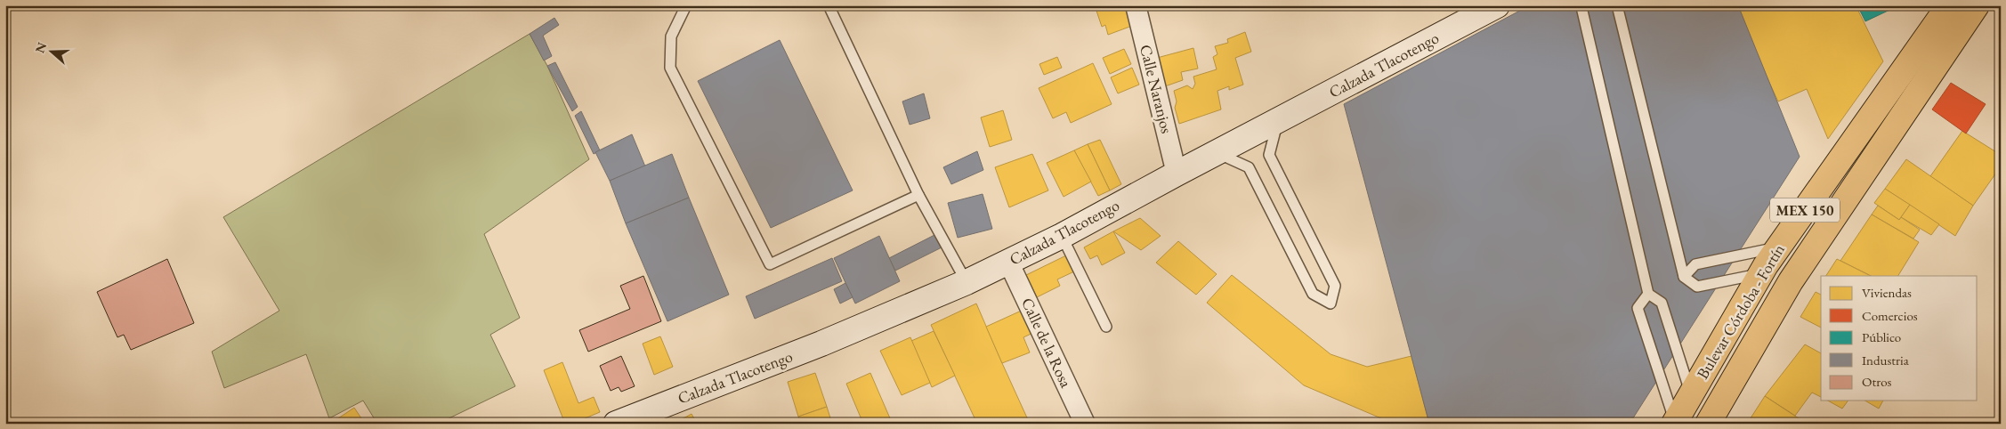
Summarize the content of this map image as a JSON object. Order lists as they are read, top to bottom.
{
  "streets": {
    "main road": ["MEX 150", "Bulevar Córdoba - Fortín"],
    "street": ["Calzada Tlacotengo", "Calle Naranjos", "Calle de la Rosa"]
  },
  "crossings": [
    ["Calzada Tlacotengo", "Calle Naranjos"],
    ["Calzada Tlacotengo", "Calle de la Rosa"]
  ],
  "legend": [
    "Viviendas",
    "Comercios",
    "Público",
    "Industria",
    "Otros"
  ],
  "north": "left"
}
